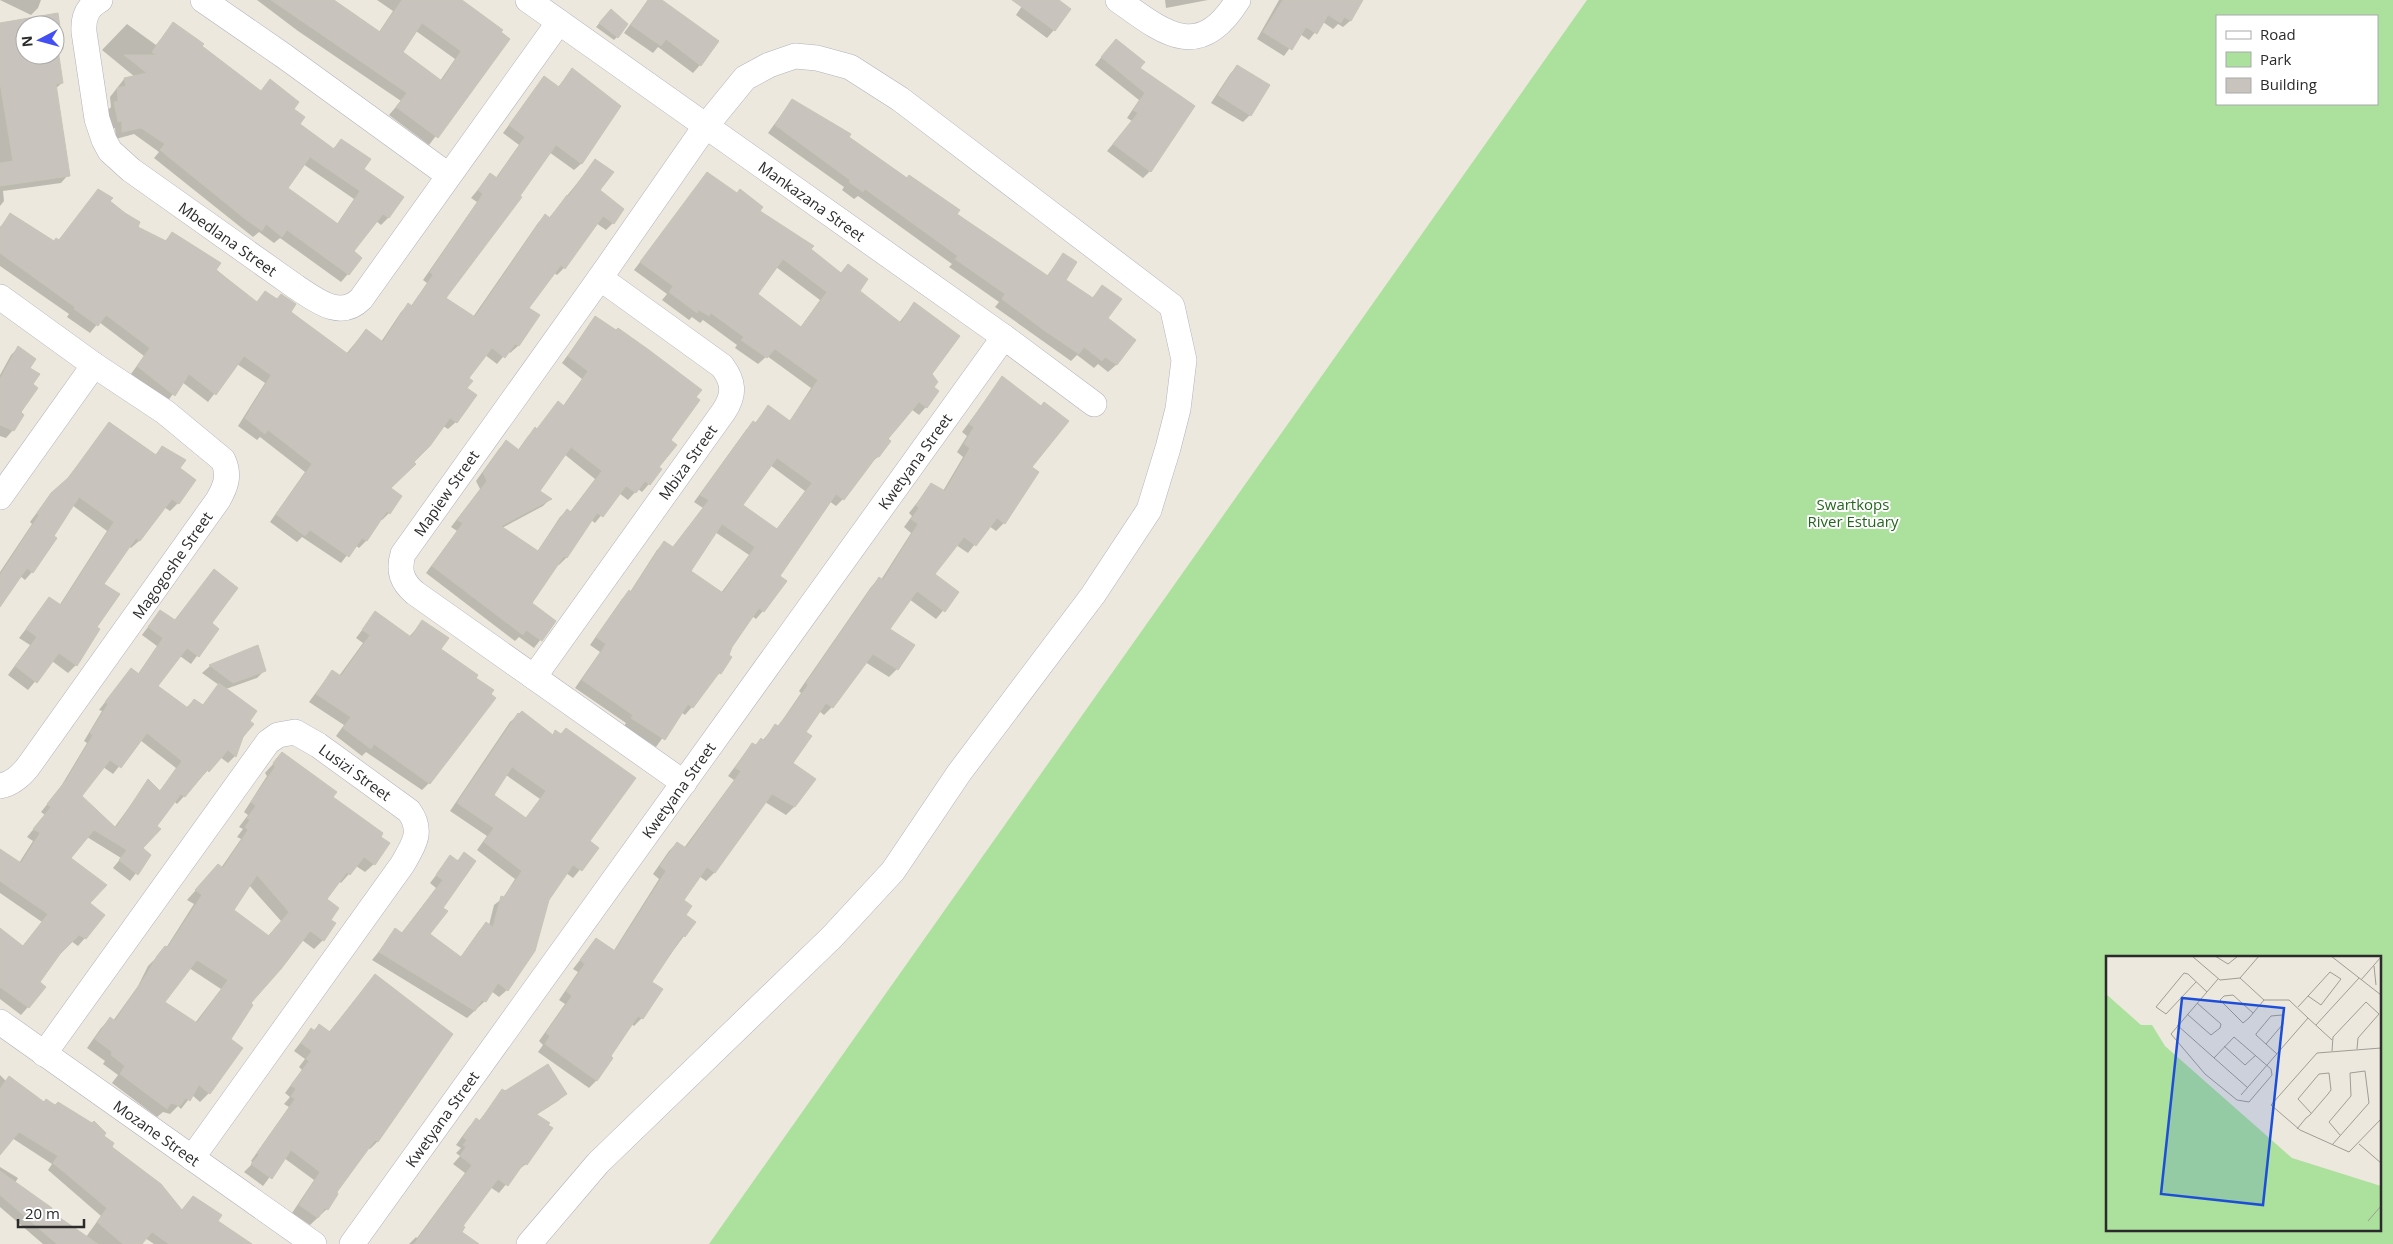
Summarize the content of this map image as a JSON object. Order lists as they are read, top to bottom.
{
  "streets": {
    "street": [
      "Mankazana Street",
      "Mbedlana Street",
      "Mbiza Street",
      "Kwetyana Street",
      "Mapiew Street",
      "Magogoshe Street",
      "Lusizi Street",
      "Mozane Street"
    ]
  },
  "crossings": [
    ["Mankazana Street", "Mbedlana Street"],
    ["Mankazana Street", "Kwetyana Street"],
    ["Mankazana Street", "Mapiew Street"],
    ["Mbiza Street", "Mapiew Street"],
    ["Kwetyana Street", "Mapiew Street"],
    ["Lusizi Street", "Mozane Street"]
  ],
  "parks": ["Swartkops River Estuary"],
  "legend": ["Road", "Park", "Building"],
  "scale_bar": "20 m",
  "north": "left"
}
